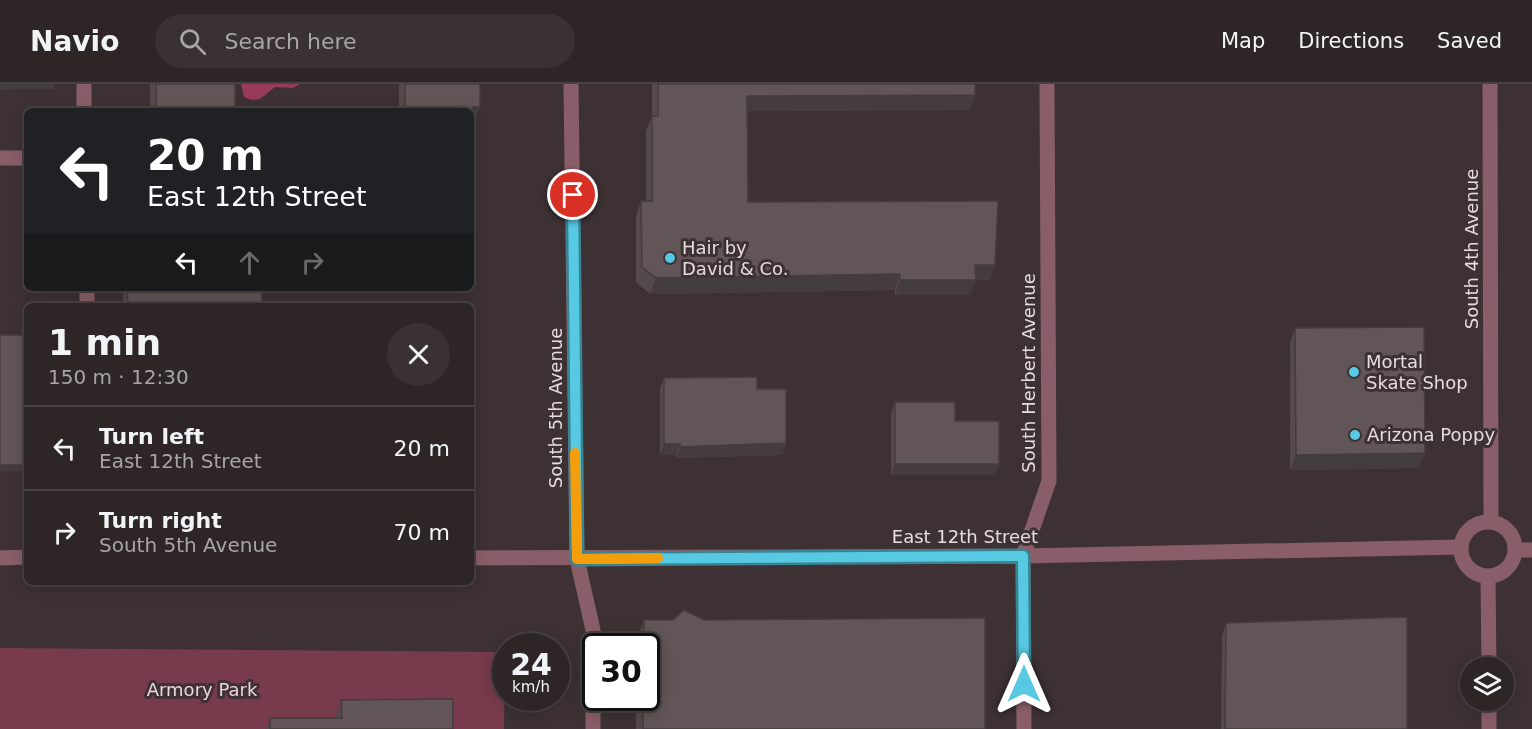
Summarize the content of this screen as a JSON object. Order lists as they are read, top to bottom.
{
  "streets": {
    "street": [
      "South 4th Avenue",
      "South Herbert Avenue",
      "South 5th Avenue",
      "East 12th Street"
    ]
  },
  "crossings": [
    ["South 4th Avenue", "East 12th Street"],
    ["South Herbert Avenue", "East 12th Street"],
    ["South 5th Avenue", "East 12th Street"]
  ],
  "parks": ["Armory Park"],
  "places": ["Hair by David & Co.", "Mortal Skate Shop", "Arizona Poppy"],
  "page": {
    "header": "Navio",
    "search": "Search here",
    "nav": ["Map", "Directions", "Saved"],
    "turn": ["20 m", "East 12th Street"],
    "heading": ["1 min", "150 m · 12:30"],
    "list": [
      {
        "name": "Turn left",
        "note": "East 12th Street",
        "value": "20 m"
      },
      {
        "name": "Turn right",
        "note": "South 5th Avenue",
        "value": "70 m"
      }
    ],
    "speed": "24 km/h",
    "limit": "30"
  }
}
